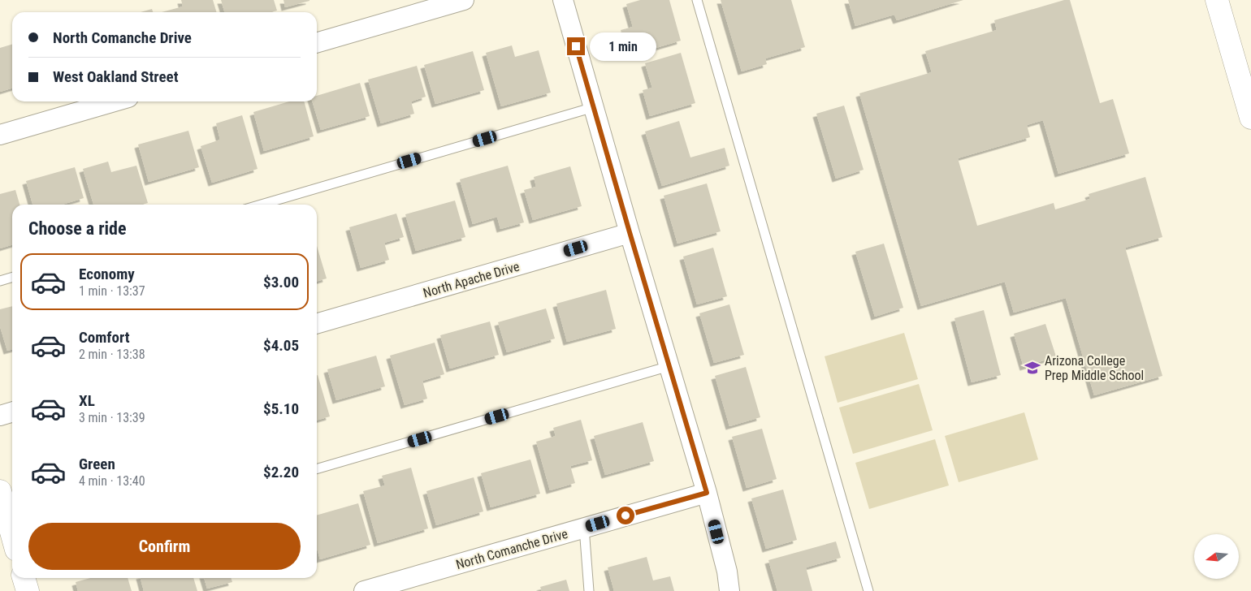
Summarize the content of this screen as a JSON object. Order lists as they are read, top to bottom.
{
  "streets": {
    "street": ["North Apache Drive", "North Comanche Drive"]
  },
  "places": {
    "school or university": ["Arizona College Prep Middle School"]
  },
  "north": "left",
  "page": {
    "banner": ["North Comanche Drive", "West Oakland Street"],
    "bubble": "1 min",
    "heading": "Choose a ride",
    "list": [
      {
        "name": "Economy",
        "note": "1 min · 13:37",
        "value": "$3.00"
      },
      {
        "name": "Comfort",
        "note": "2 min · 13:38",
        "value": "$4.05"
      },
      {
        "name": "XL",
        "note": "3 min · 13:39",
        "value": "$5.10"
      },
      {
        "name": "Green",
        "note": "4 min · 13:40",
        "value": "$2.20"
      }
    ],
    "buttons": "Confirm"
  }
}
